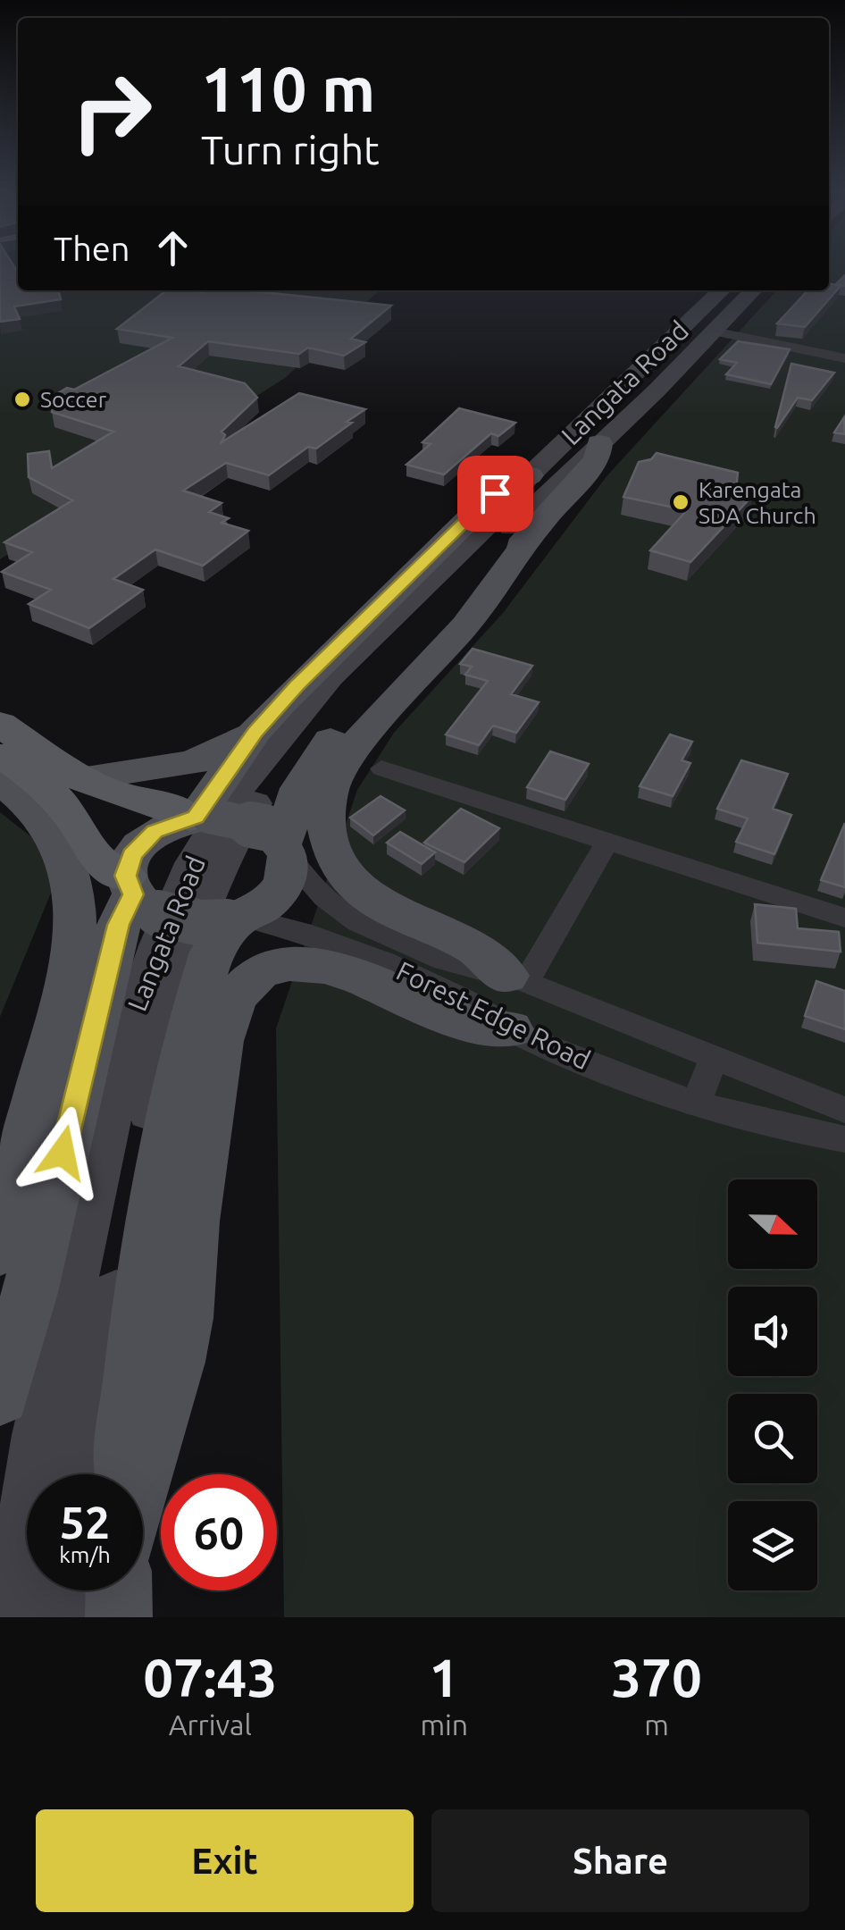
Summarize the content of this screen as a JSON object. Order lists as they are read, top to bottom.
{
  "streets": {
    "main road": ["Langata Road"],
    "street": ["Forest Edge Road"]
  },
  "crossings": [
    ["Langata Road", "Forest Edge Road"]
  ],
  "places": ["Soccer", "Karengata SDA Church"],
  "north": "right",
  "page": {
    "turn": ["110 m", "Turn right"],
    "then": "Then",
    "speed": "52 km/h",
    "limit": "60",
    "eta": [
      "07:43",
      "Arrival",
      "1",
      "min",
      "370",
      "m"
    ],
    "buttons": ["Exit", "Share"]
  }
}
